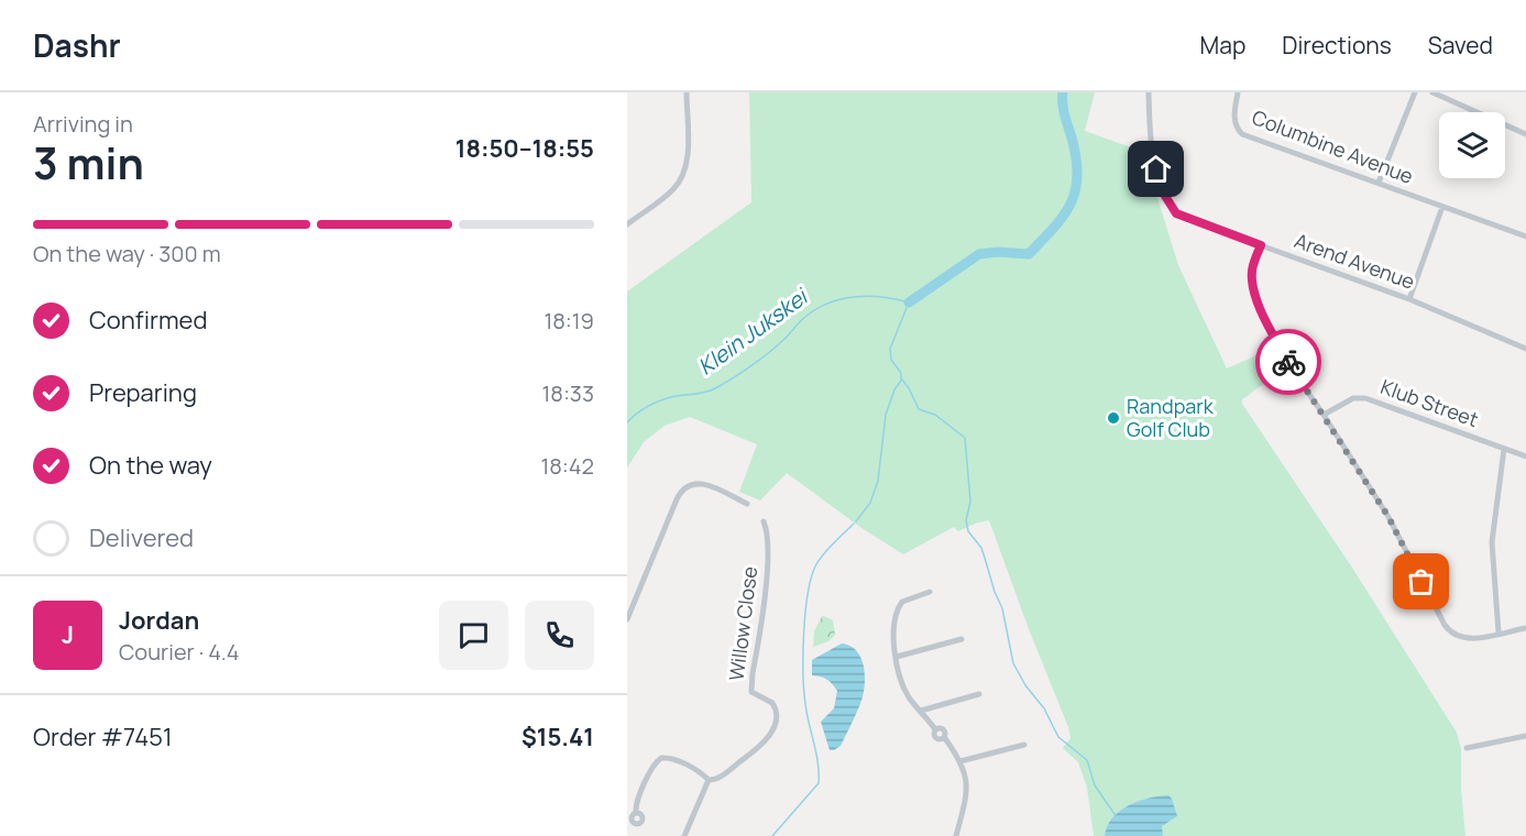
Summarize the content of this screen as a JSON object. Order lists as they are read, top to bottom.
{
  "streets": {
    "street": [
      "Columbine Avenue",
      "Arend Avenue",
      "Klub Street",
      "Willow Close"
    ]
  },
  "water": ["Klein Jukskei"],
  "places": ["Randpark Golf Club"],
  "page": {
    "header": "Dashr",
    "nav": ["Map", "Directions", "Saved"],
    "heading": ["3 min", "Arriving in", "18:50–18:55"],
    "panel": [
      "Jordan",
      "Courier · 4.4",
      "Order #7451",
      "$15.41"
    ],
    "bar": "On the way · 300 m",
    "list": [
      ["Confirmed", "18:19"],
      ["Preparing", "18:33"],
      ["On the way", "18:42"],
      "Delivered"
    ],
    "round": "J"
  }
}
